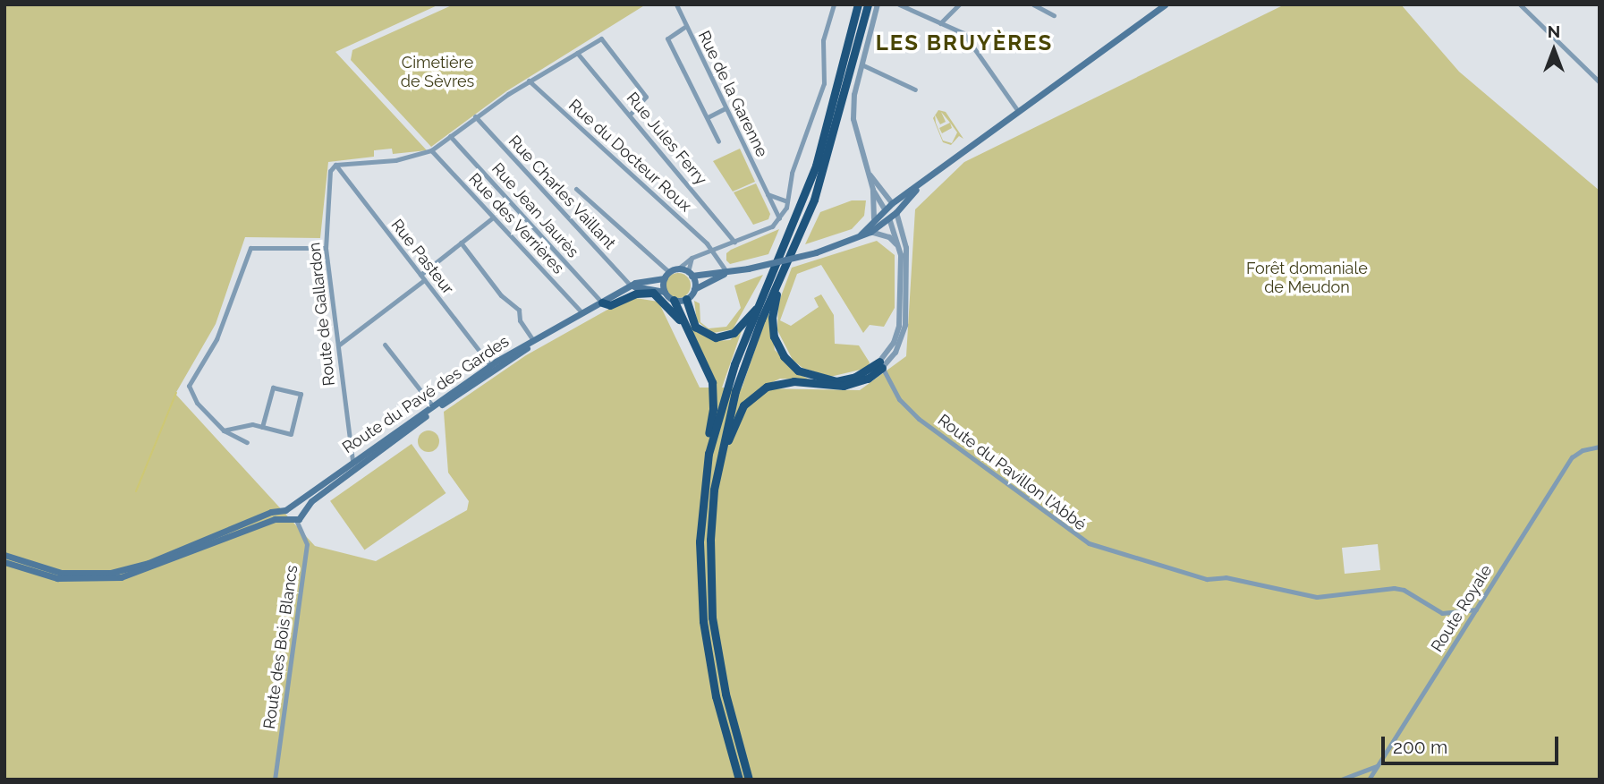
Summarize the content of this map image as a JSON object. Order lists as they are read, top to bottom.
{
  "streets": {
    "main road": ["Route du Pavé des Gardes"],
    "street": [
      "Rue de la Garenne",
      "Rue Jules Ferry",
      "Rue du Docteur Roux",
      "Rue Charles Vaillant",
      "Rue Jean Jaurès",
      "Rue des Verrières",
      "Rue Pasteur",
      "Route de Gallardon",
      "Route du Pavillon l'Abbé",
      "Route Royale",
      "Route des Bois Blancs"
    ]
  },
  "crossings": [
    ["Rue Charles Vaillant", "Route du Pavé des Gardes"],
    ["Rue Jean Jaurès", "Route du Pavé des Gardes"],
    ["Rue des Verrières", "Route du Pavé des Gardes"],
    ["Rue Pasteur", "Route de Gallardon"],
    ["Rue Pasteur", "Route du Pavé des Gardes"],
    ["Route de Gallardon", "Route du Pavé des Gardes"],
    ["Route du Pavé des Gardes", "Route des Bois Blancs"],
    ["Route du Pavillon l'Abbé", "Route Royale"]
  ],
  "districts": ["LES BRUYÈRES"],
  "parks": ["Cimetière de Sèvres", "Forêt domaniale de Meudon"],
  "scale_bar": "200 m",
  "north": "top"
}
